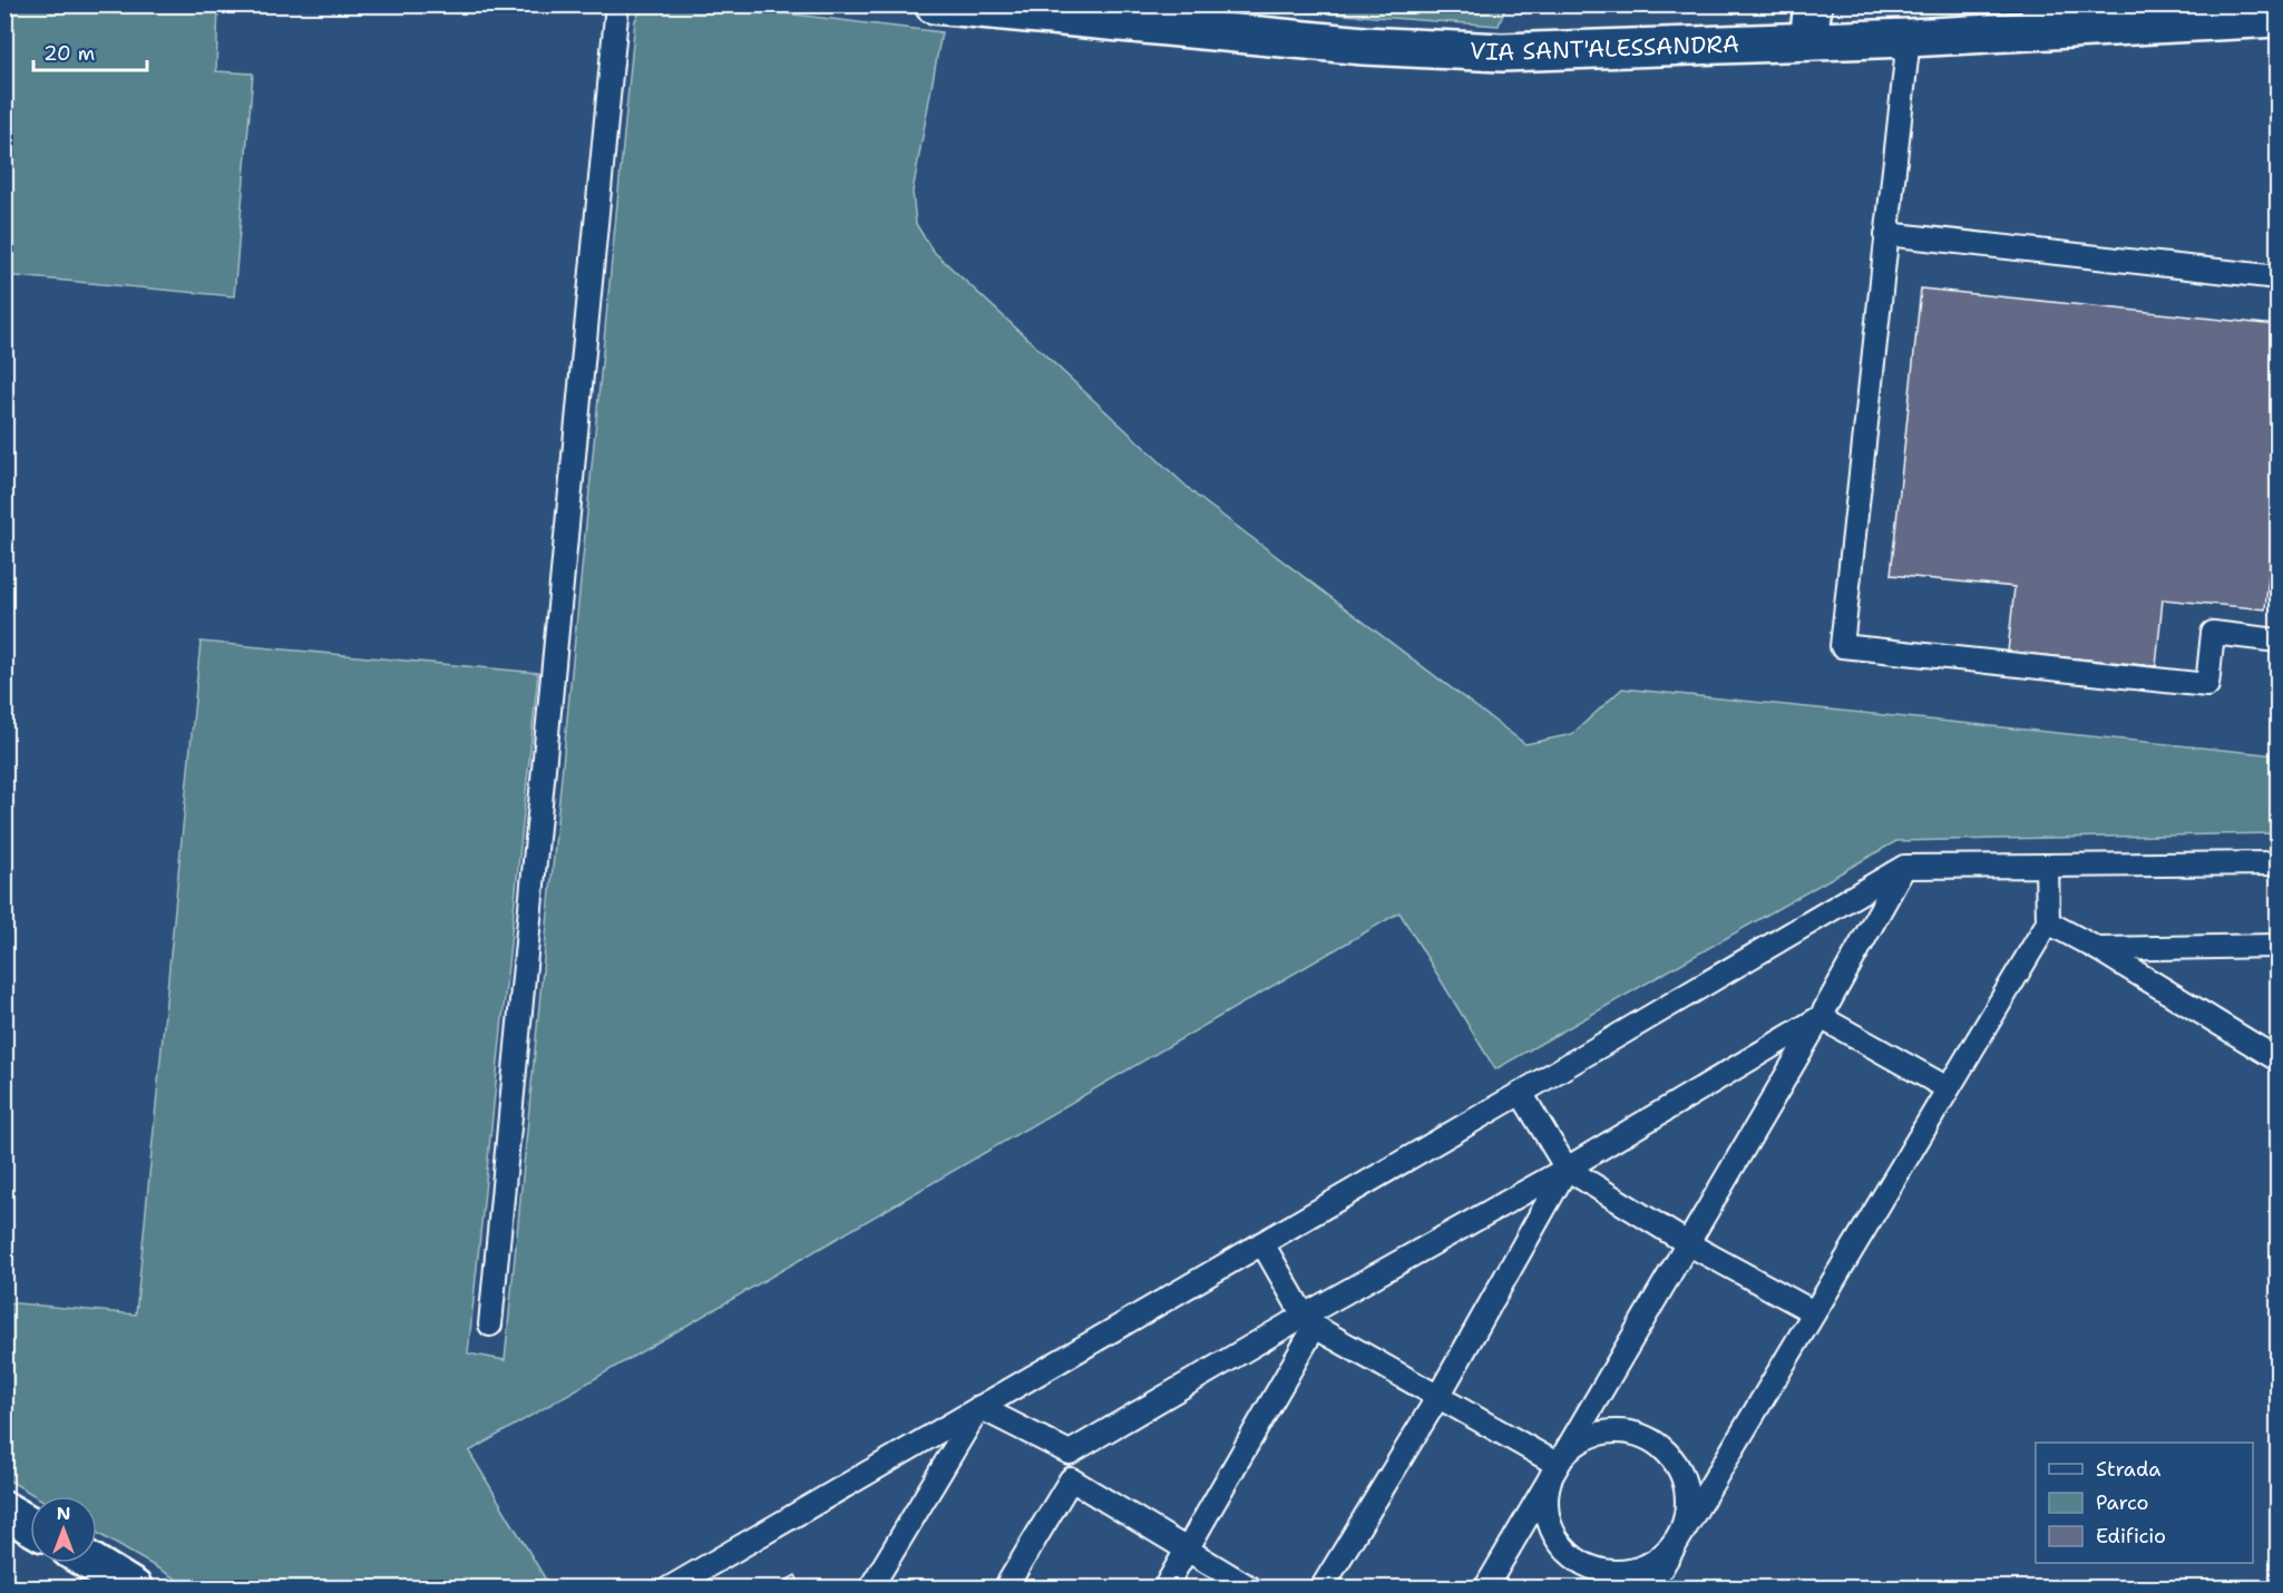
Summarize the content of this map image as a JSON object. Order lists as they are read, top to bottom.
{
  "streets": {
    "street": ["VIA SANT'ALESSANDRA"]
  },
  "legend": ["Strada", "Parco", "Edificio"],
  "scale_bar": "20 m",
  "north": "top"
}
